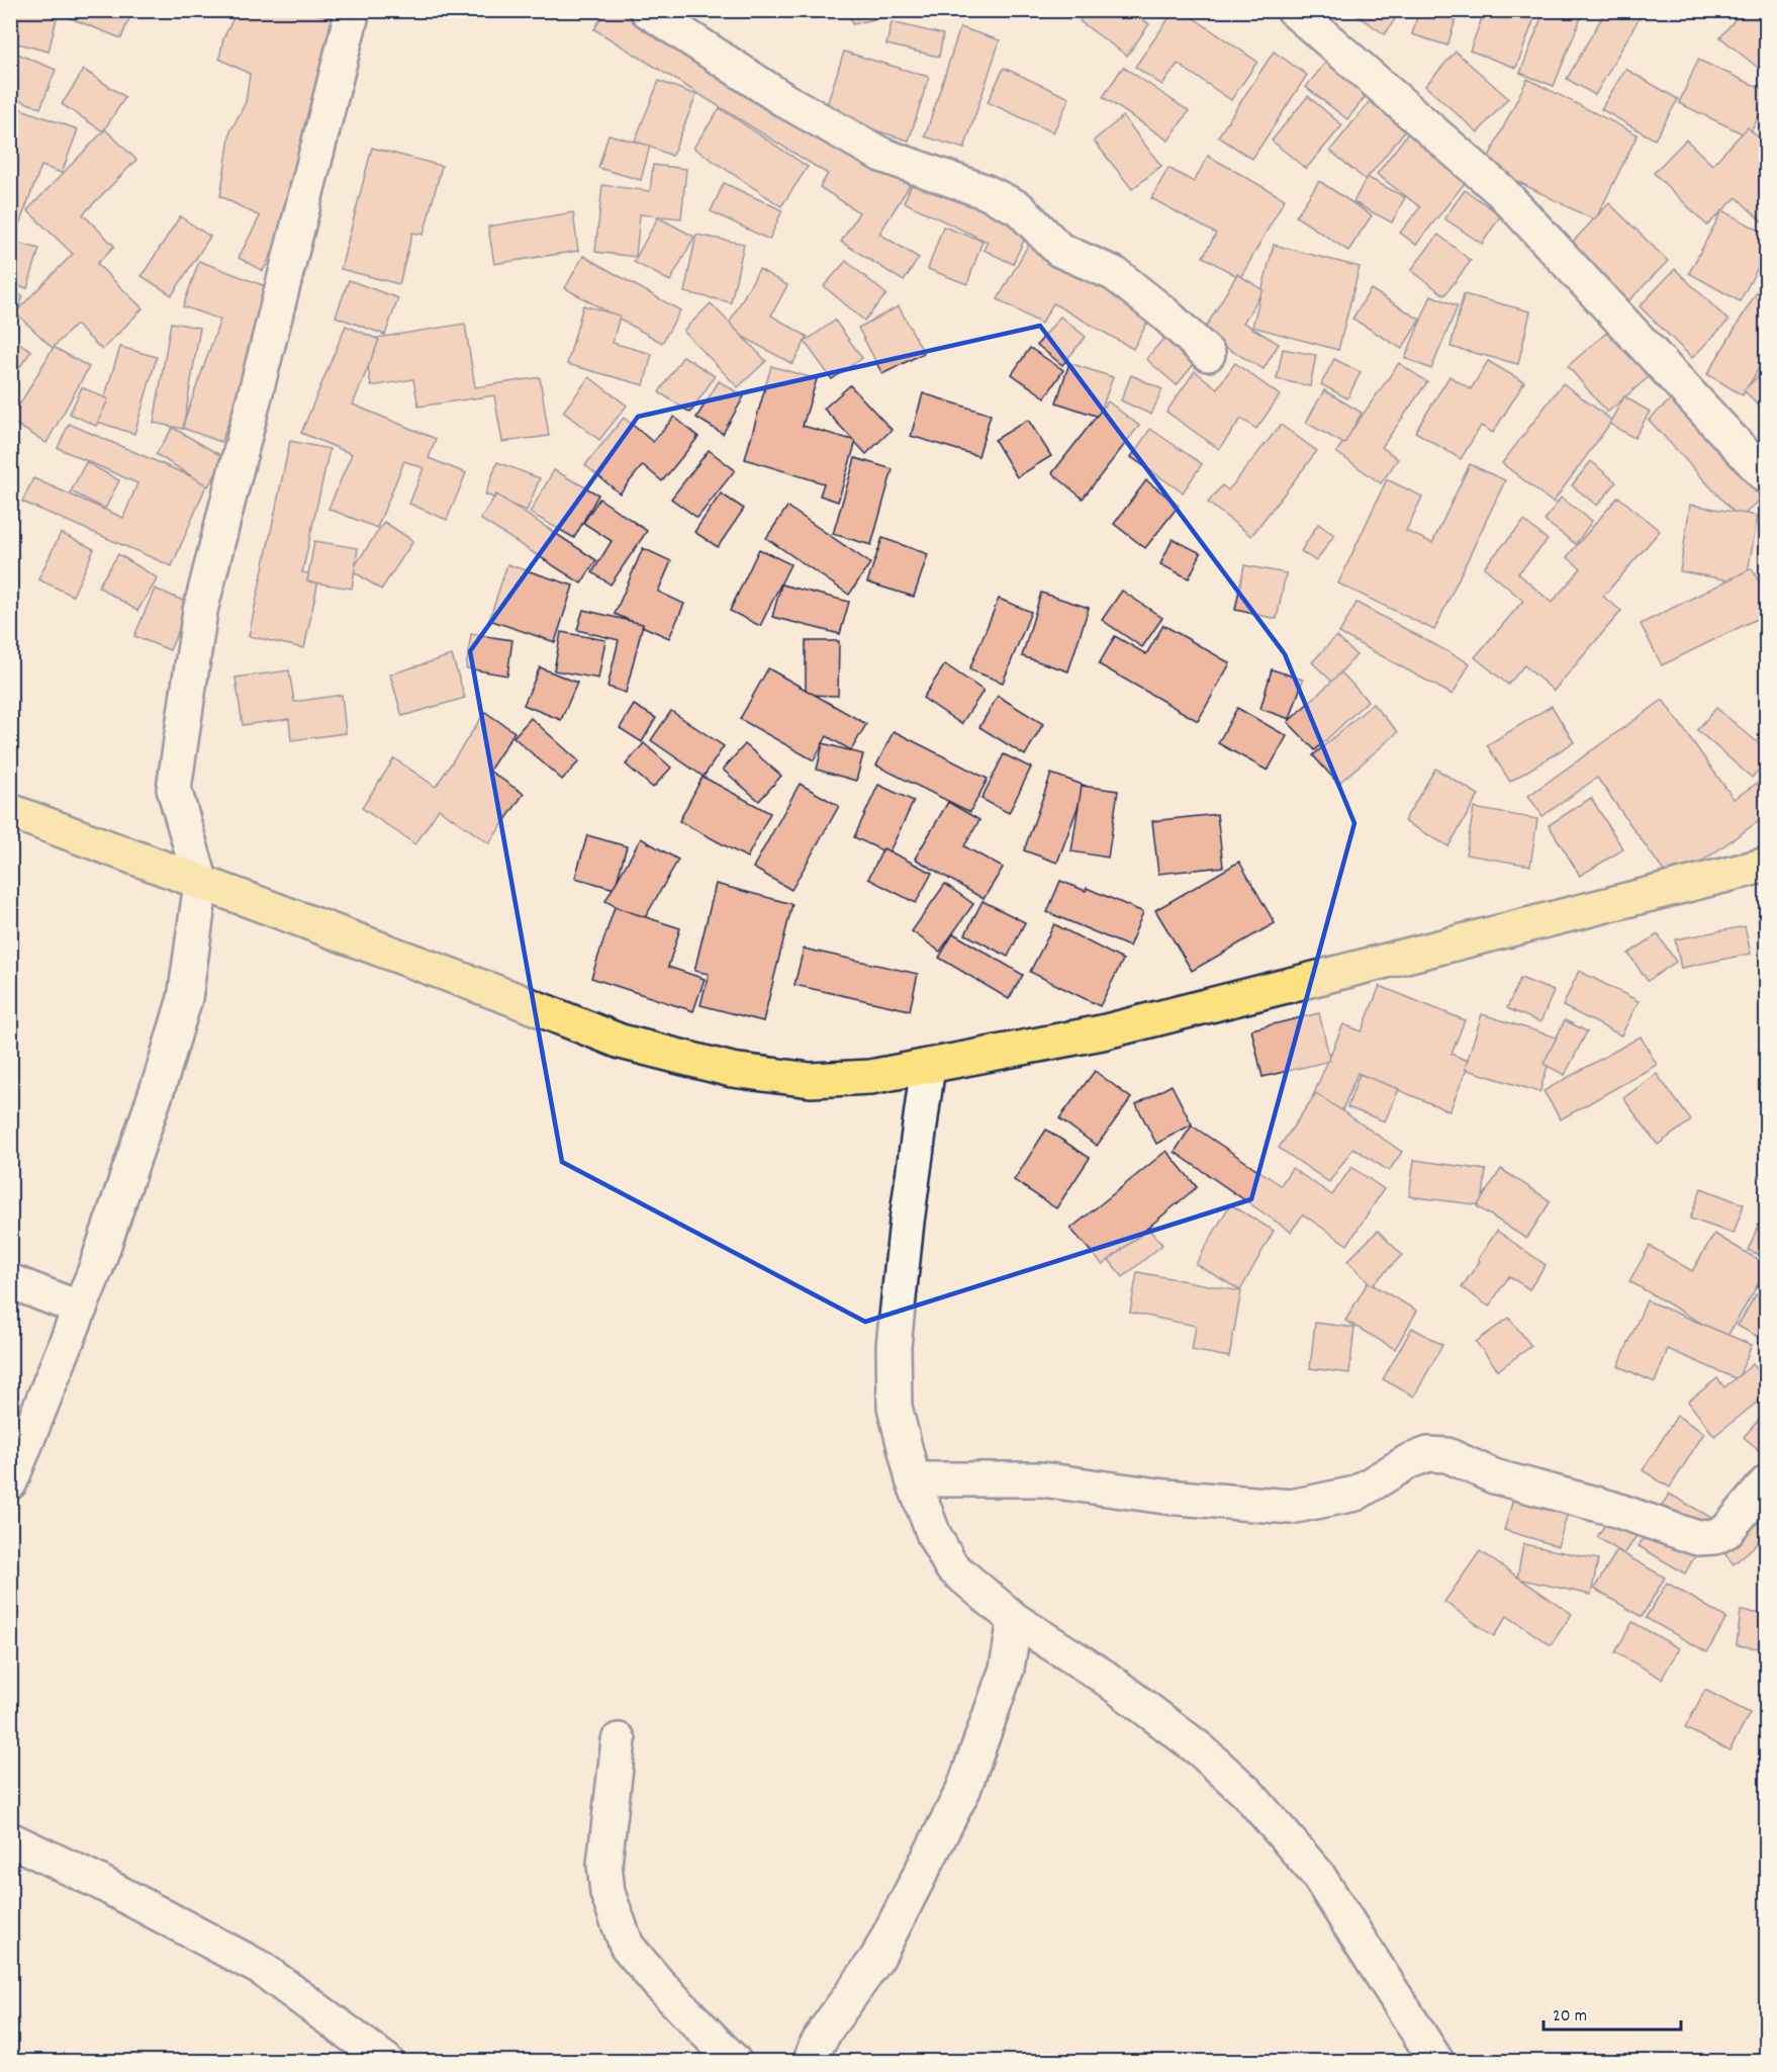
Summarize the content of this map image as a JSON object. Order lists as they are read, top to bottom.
{
  "scale_bar": "20 m"
}
